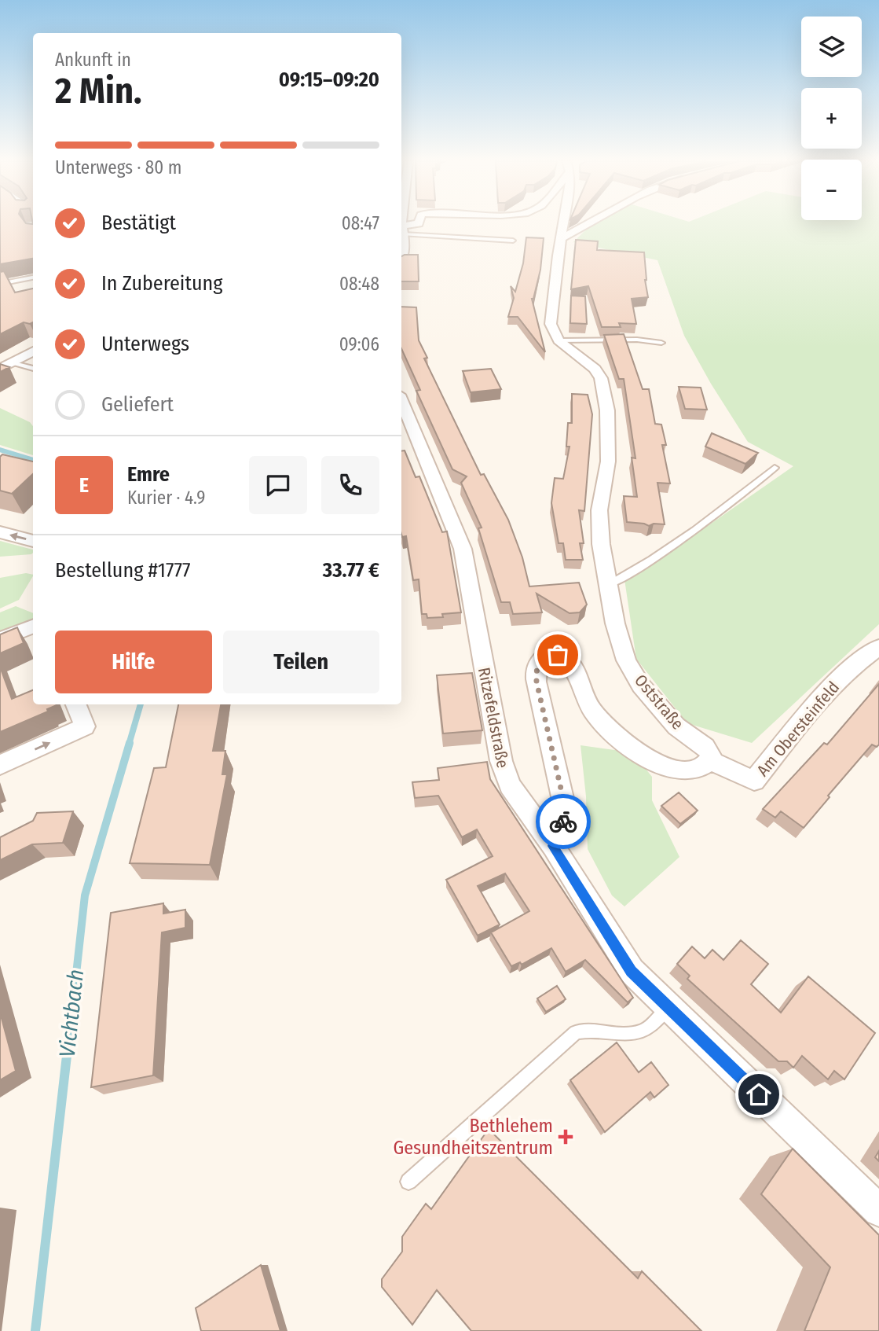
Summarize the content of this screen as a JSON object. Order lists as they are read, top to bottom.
{
  "streets": {
    "street": ["Oststraße", "Ritzefeldstraße", "Am Obersteinfeld"]
  },
  "crossings": [
    ["Oststraße", "Am Obersteinfeld"]
  ],
  "water": ["Vichtbach"],
  "places": {
    "health": ["Bethlehem Gesundheitszentrum"]
  },
  "page": {
    "map_buttons": ["+", "−"],
    "heading": ["2 Min.", "Ankunft in", "09:15–09:20"],
    "panel": [
      "Emre",
      "Kurier · 4.9",
      "Bestellung #1777",
      "33.77 €"
    ],
    "bar": "Unterwegs · 80 m",
    "list": [
      ["Bestätigt", "08:47"],
      ["In Zubereitung", "08:48"],
      ["Unterwegs", "09:06"],
      "Geliefert"
    ],
    "round": "E",
    "buttons": ["Hilfe", "Teilen"]
  }
}
